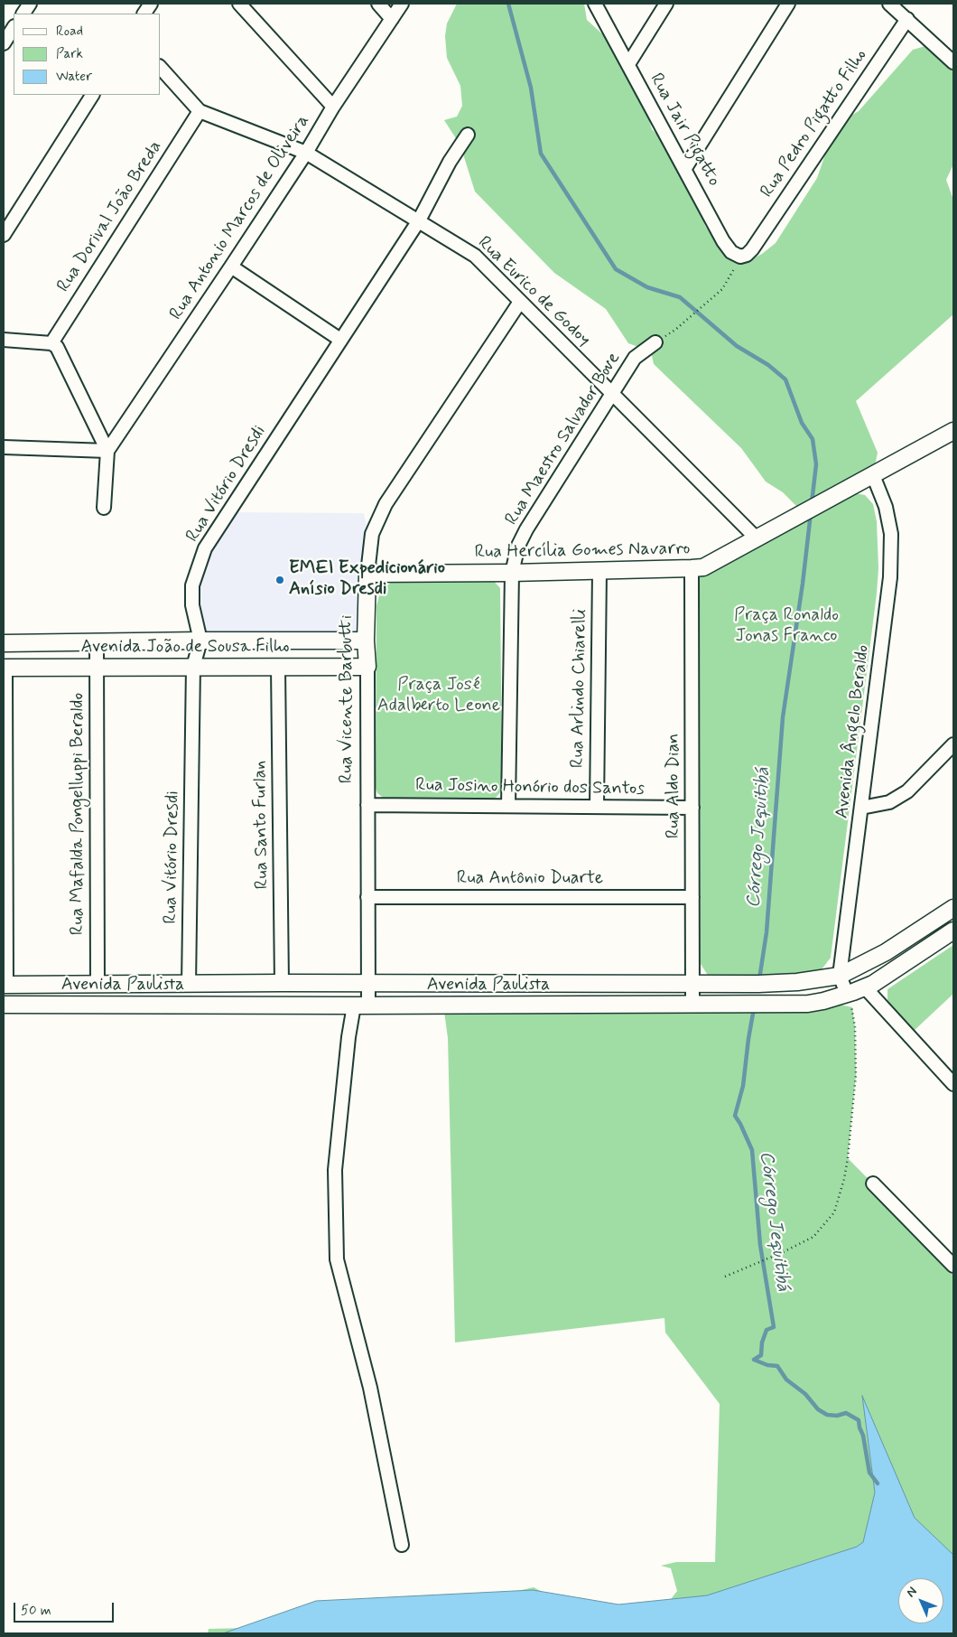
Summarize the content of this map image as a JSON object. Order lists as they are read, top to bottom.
{
  "streets": {
    "street": [
      "Rua Pedro Pigatto Filho",
      "Rua Jair Pigatto",
      "Rua Dorival João Breda",
      "Rua Antonio Marcos de Oliveira",
      "Rua Eurico de Godoy",
      "Rua Maestro Salvador Bove",
      "Rua Vitório Dresdi",
      "Rua Hercília Gomes Navarro",
      "Avenida João de Sousa Filho",
      "Rua Arlindo Chiarelli",
      "Rua Vicente Barbutti",
      "Avenida Ângelo Beraldo",
      "Rua Aldo Dian",
      "Rua Josino Honório dos Santos",
      "Rua Mafalda Pongelluppi Beraldo",
      "Rua Santo Furlan",
      "Rua Antônio Duarte",
      "Avenida Paulista"
    ]
  },
  "crossings": [
    ["Rua Pedro Pigatto Filho", "Rua Jair Pigatto"],
    ["Rua Dorival João Breda", "Rua Eurico de Godoy"],
    ["Rua Antonio Marcos de Oliveira", "Rua Eurico de Godoy"],
    ["Rua Eurico de Godoy", "Rua Maestro Salvador Bove"],
    ["Rua Eurico de Godoy", "Rua Vitório Dresdi"],
    ["Rua Eurico de Godoy", "Rua Hercília Gomes Navarro"],
    ["Rua Eurico de Godoy", "Rua Vicente Barbutti"],
    ["Rua Maestro Salvador Bove", "Rua Hercília Gomes Navarro"],
    ["Rua Maestro Salvador Bove", "Rua Josino Honório dos Santos"],
    ["Rua Vitório Dresdi", "Avenida João de Sousa Filho"],
    ["Rua Vitório Dresdi", "Avenida Paulista"],
    ["Rua Hercília Gomes Navarro", "Rua Arlindo Chiarelli"],
    ["Rua Hercília Gomes Navarro", "Rua Vicente Barbutti"],
    ["Rua Hercília Gomes Navarro", "Avenida Ângelo Beraldo"],
    ["Rua Hercília Gomes Navarro", "Rua Aldo Dian"],
    ["Avenida João de Sousa Filho", "Rua Vicente Barbutti"],
    ["Avenida João de Sousa Filho", "Rua Mafalda Pongelluppi Beraldo"],
    ["Avenida João de Sousa Filho", "Rua Santo Furlan"],
    ["Rua Arlindo Chiarelli", "Rua Josino Honório dos Santos"],
    ["Rua Vicente Barbutti", "Rua Josino Honório dos Santos"],
    ["Rua Vicente Barbutti", "Rua Antônio Duarte"],
    ["Rua Vicente Barbutti", "Avenida Paulista"],
    ["Avenida Ângelo Beraldo", "Avenida Paulista"],
    ["Rua Aldo Dian", "Rua Josino Honório dos Santos"],
    ["Rua Aldo Dian", "Rua Antônio Duarte"],
    ["Rua Aldo Dian", "Avenida Paulista"],
    ["Rua Mafalda Pongelluppi Beraldo", "Avenida Paulista"],
    ["Rua Santo Furlan", "Avenida Paulista"]
  ],
  "water": ["Córrego Jequitibá"],
  "parks": ["Praça Ronaldo Jonas Franco", "Praça José Adalberto Leone"],
  "places": ["EMEI Expedicionário Anísio Dresdi"],
  "legend": ["Road", "Park", "Water"],
  "scale_bar": "50 m",
  "north": "top left"
}
